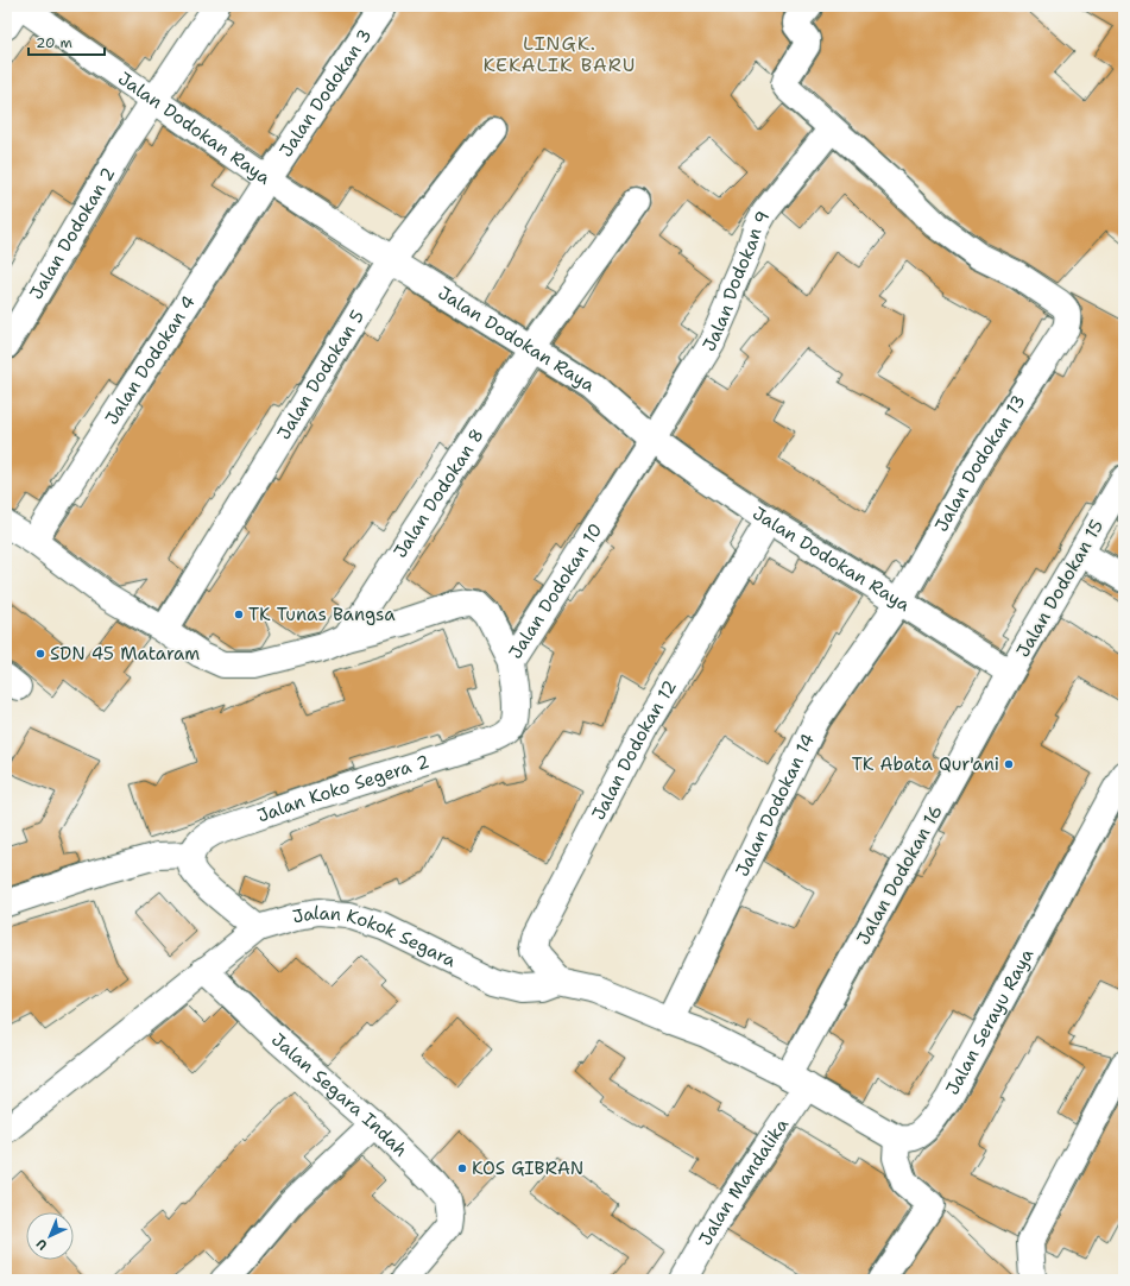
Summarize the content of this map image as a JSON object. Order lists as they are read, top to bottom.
{
  "streets": {
    "street": [
      "Jalan Dodokan 3",
      "Jalan Dodokan Raya",
      "Jalan Dodokan 2",
      "Jalan Dodokan 9",
      "Jalan Dodokan 4",
      "Jalan Dodokan 5",
      "Jalan Dodokan 13",
      "Jalan Dodokan 8",
      "Jalan Dodokan 15",
      "Jalan Dodokan 10",
      "Jalan Dodokan 12",
      "Jalan Koko Segera 2",
      "Jalan Dodokan 14",
      "Jalan Dodokan 16",
      "Jalan Kokok Segara",
      "Jalan Serayu Raya",
      "Jalan Segara Indah",
      "Jalan Mandalika"
    ]
  },
  "crossings": [
    ["Jalan Dodokan 3", "Jalan Dodokan Raya"],
    ["Jalan Dodokan 3", "Jalan Dodokan 4"],
    ["Jalan Dodokan Raya", "Jalan Dodokan 2"],
    ["Jalan Dodokan Raya", "Jalan Dodokan 9"],
    ["Jalan Dodokan Raya", "Jalan Dodokan 4"],
    ["Jalan Dodokan Raya", "Jalan Dodokan 5"],
    ["Jalan Dodokan Raya", "Jalan Dodokan 13"],
    ["Jalan Dodokan Raya", "Jalan Dodokan 8"],
    ["Jalan Dodokan Raya", "Jalan Dodokan 15"],
    ["Jalan Dodokan Raya", "Jalan Dodokan 10"],
    ["Jalan Dodokan Raya", "Jalan Dodokan 12"],
    ["Jalan Dodokan Raya", "Jalan Dodokan 14"],
    ["Jalan Dodokan Raya", "Jalan Dodokan 16"],
    ["Jalan Dodokan 9", "Jalan Dodokan 13"],
    ["Jalan Dodokan 9", "Jalan Dodokan 10"],
    ["Jalan Dodokan 13", "Jalan Dodokan 14"],
    ["Jalan Dodokan 15", "Jalan Dodokan 16"],
    ["Jalan Dodokan 10", "Jalan Koko Segera 2"],
    ["Jalan Dodokan 12", "Jalan Kokok Segara"],
    ["Jalan Dodokan 14", "Jalan Kokok Segara"],
    ["Jalan Dodokan 16", "Jalan Kokok Segara"],
    ["Jalan Dodokan 16", "Jalan Mandalika"],
    ["Jalan Kokok Segara", "Jalan Segara Indah"],
    ["Jalan Kokok Segara", "Jalan Mandalika"]
  ],
  "districts": ["LINGK. KEKALIK BARU"],
  "places": [
    "TK Tunas Bangsa",
    "SDN 45 Mataram",
    "TK Abata Qur'ani",
    "KOS GIBRAN"
  ],
  "scale_bar": "20 m",
  "north": "bottom left"
}
